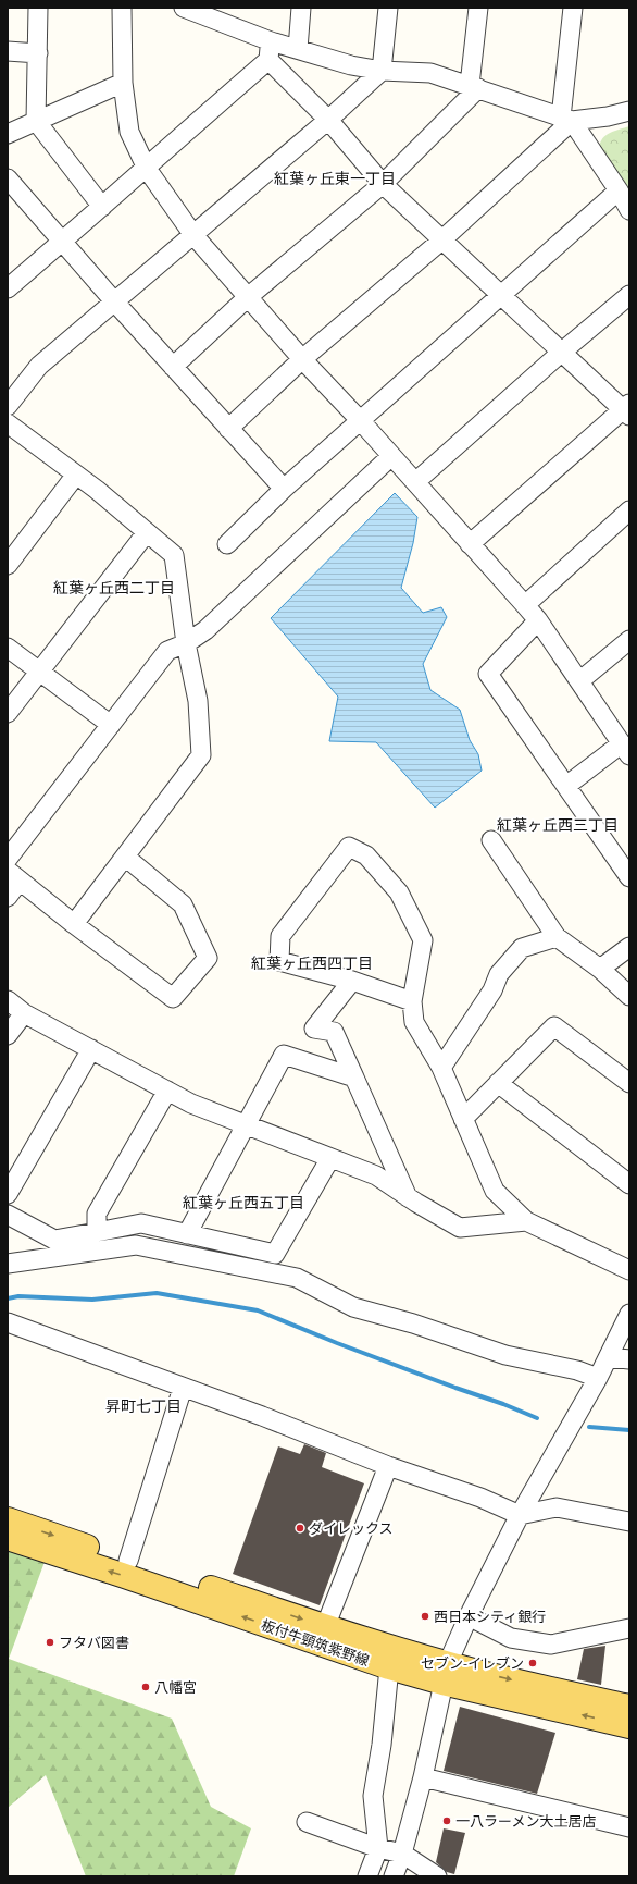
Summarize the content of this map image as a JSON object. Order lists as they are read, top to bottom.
{
  "streets": {
    "main road": ["板付牛頸筑紫野線"]
  },
  "districts": [
    "紅葉ヶ丘東一丁目",
    "紅葉ヶ丘西二丁目",
    "紅葉ヶ丘西三丁目",
    "紅葉ヶ丘西四丁目",
    "紅葉ヶ丘西五丁目",
    "昇町七丁目"
  ],
  "places": [
    "ダイレックス",
    "西日本シティ銀行",
    "フタバ図書",
    "セブン-イレブン",
    "八幡宮",
    "一八ラーメン大土居店"
  ]
}
